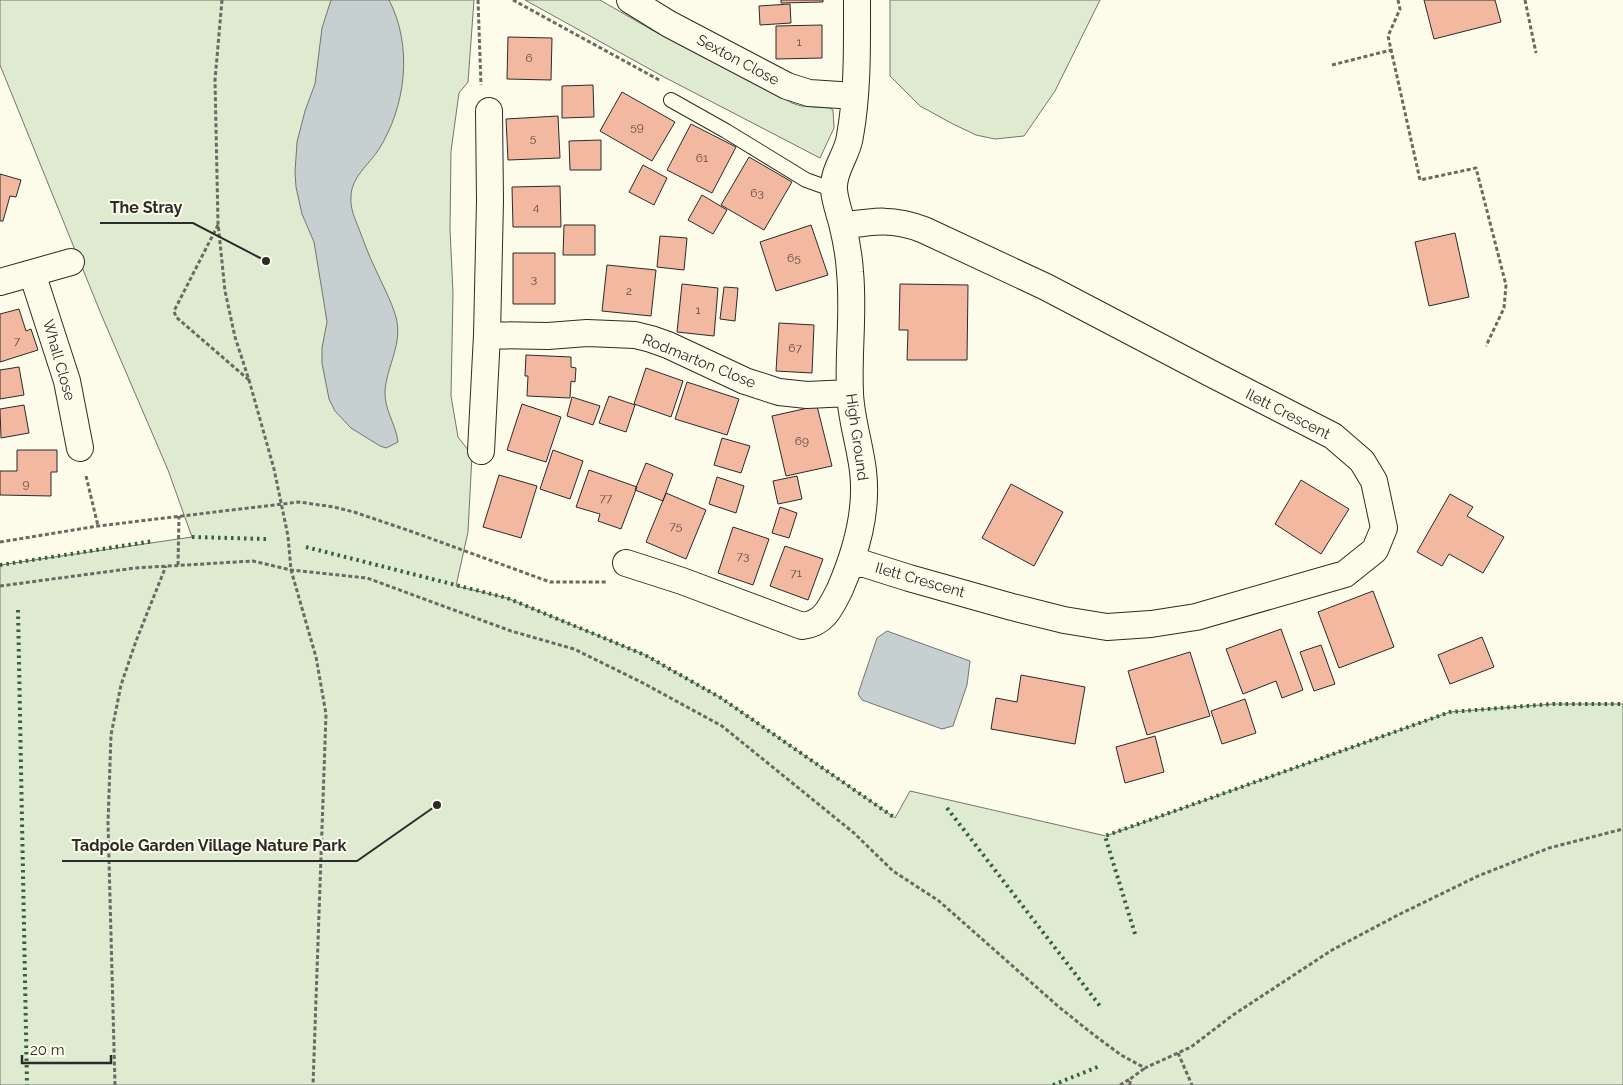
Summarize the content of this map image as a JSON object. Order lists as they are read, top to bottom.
{
  "streets": {
    "street": [
      "Sexton Close",
      "Whall Close",
      "Rodmarton Close",
      "Ilett Crescent",
      "High Ground"
    ]
  },
  "crossings": [
    ["Sexton Close", "High Ground"],
    ["Rodmarton Close", "High Ground"],
    ["Ilett Crescent", "High Ground"]
  ],
  "places": ["The Stray", "Tadpole Garden Village Nature Park"],
  "house_numbers": [
    "1",
    "6",
    "59",
    "5",
    "61",
    "63",
    "4",
    "65",
    "3",
    "2",
    "1",
    "7",
    "67",
    "69",
    "9",
    "77",
    "75",
    "73",
    "71"
  ],
  "scale_bar": "20 m"
}
